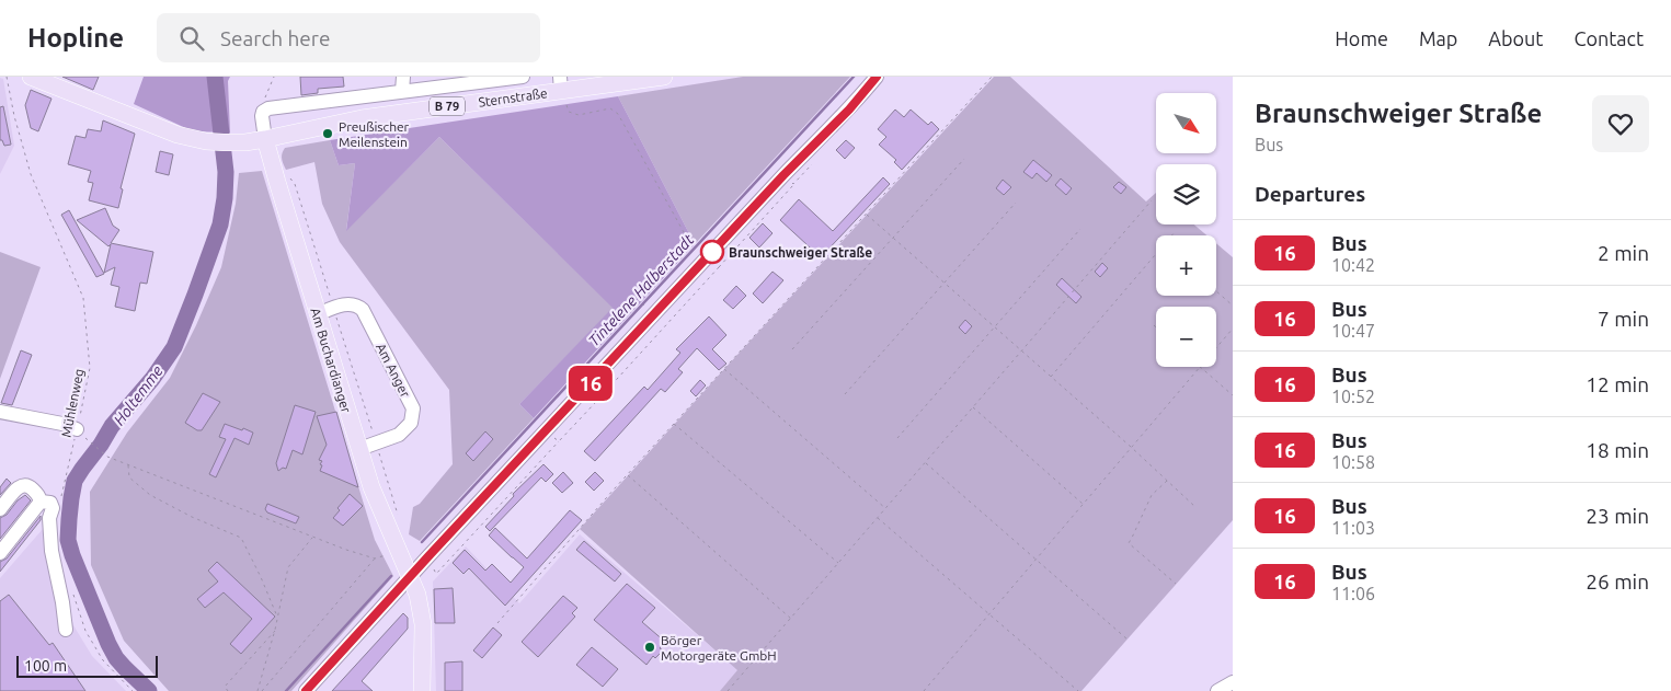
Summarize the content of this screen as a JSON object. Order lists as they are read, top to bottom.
{
  "streets": {
    "main road": ["Sternstraße", "B 79", "Am Buchardianger"],
    "street": ["Am Anger"],
    "path": ["Mühlenweg"]
  },
  "crossings": [
    ["Sternstraße", "Am Buchardianger"],
    ["Am Buchardianger", "Am Anger"]
  ],
  "water": ["Tintelene Halberstadt", "Holtemme"],
  "places": ["Preußischer Meilenstein", "Braunschweiger Straße", "Börger Motorgeräte GmbH"],
  "lines": ["bus line 16"],
  "scale_bar": "100 m",
  "north": "bottom right",
  "page": {
    "header": "Hopline",
    "search": "Search here",
    "nav": [
      "Home",
      "Map",
      "About",
      "Contact"
    ],
    "on_map": "16",
    "heading": [
      ["Braunschweiger Straße", "Bus"],
      "Departures"
    ],
    "map_buttons": ["+", "−"],
    "list": [
      {
        "mark": "16",
        "name": "Bus",
        "note": "10:42",
        "value": "2 min"
      },
      {
        "mark": "16",
        "name": "Bus",
        "note": "10:47",
        "value": "7 min"
      },
      {
        "mark": "16",
        "name": "Bus",
        "note": "10:52",
        "value": "12 min"
      },
      {
        "mark": "16",
        "name": "Bus",
        "note": "10:58",
        "value": "18 min"
      },
      {
        "mark": "16",
        "name": "Bus",
        "note": "11:03",
        "value": "23 min"
      },
      {
        "mark": "16",
        "name": "Bus",
        "note": "11:06",
        "value": "26 min"
      }
    ],
    "scale": "100 m"
  }
}
